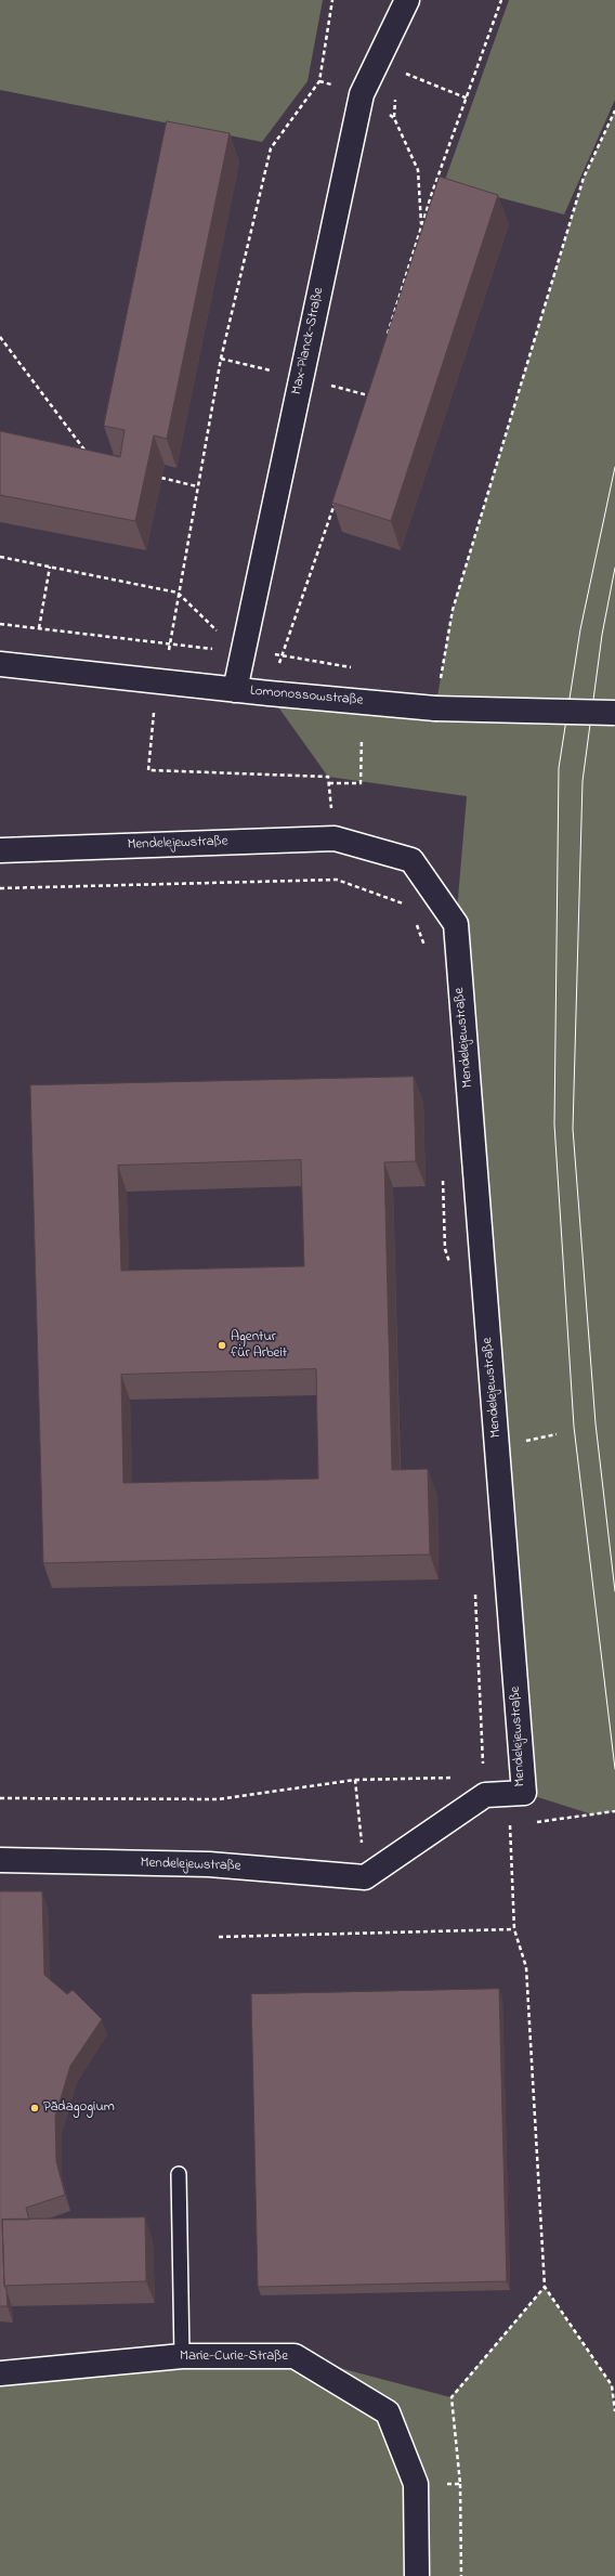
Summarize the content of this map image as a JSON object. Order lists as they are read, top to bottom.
{
  "streets": {
    "street": [
      "Max-Planck-Straße",
      "Lomonossowstraße",
      "Mendelejewstraße",
      "Marie-Curie-Straße"
    ]
  },
  "crossings": [
    ["Max-Planck-Straße", "Lomonossowstraße"]
  ],
  "places": ["Agentur für Arbeit", "Pädagogium"]
}
